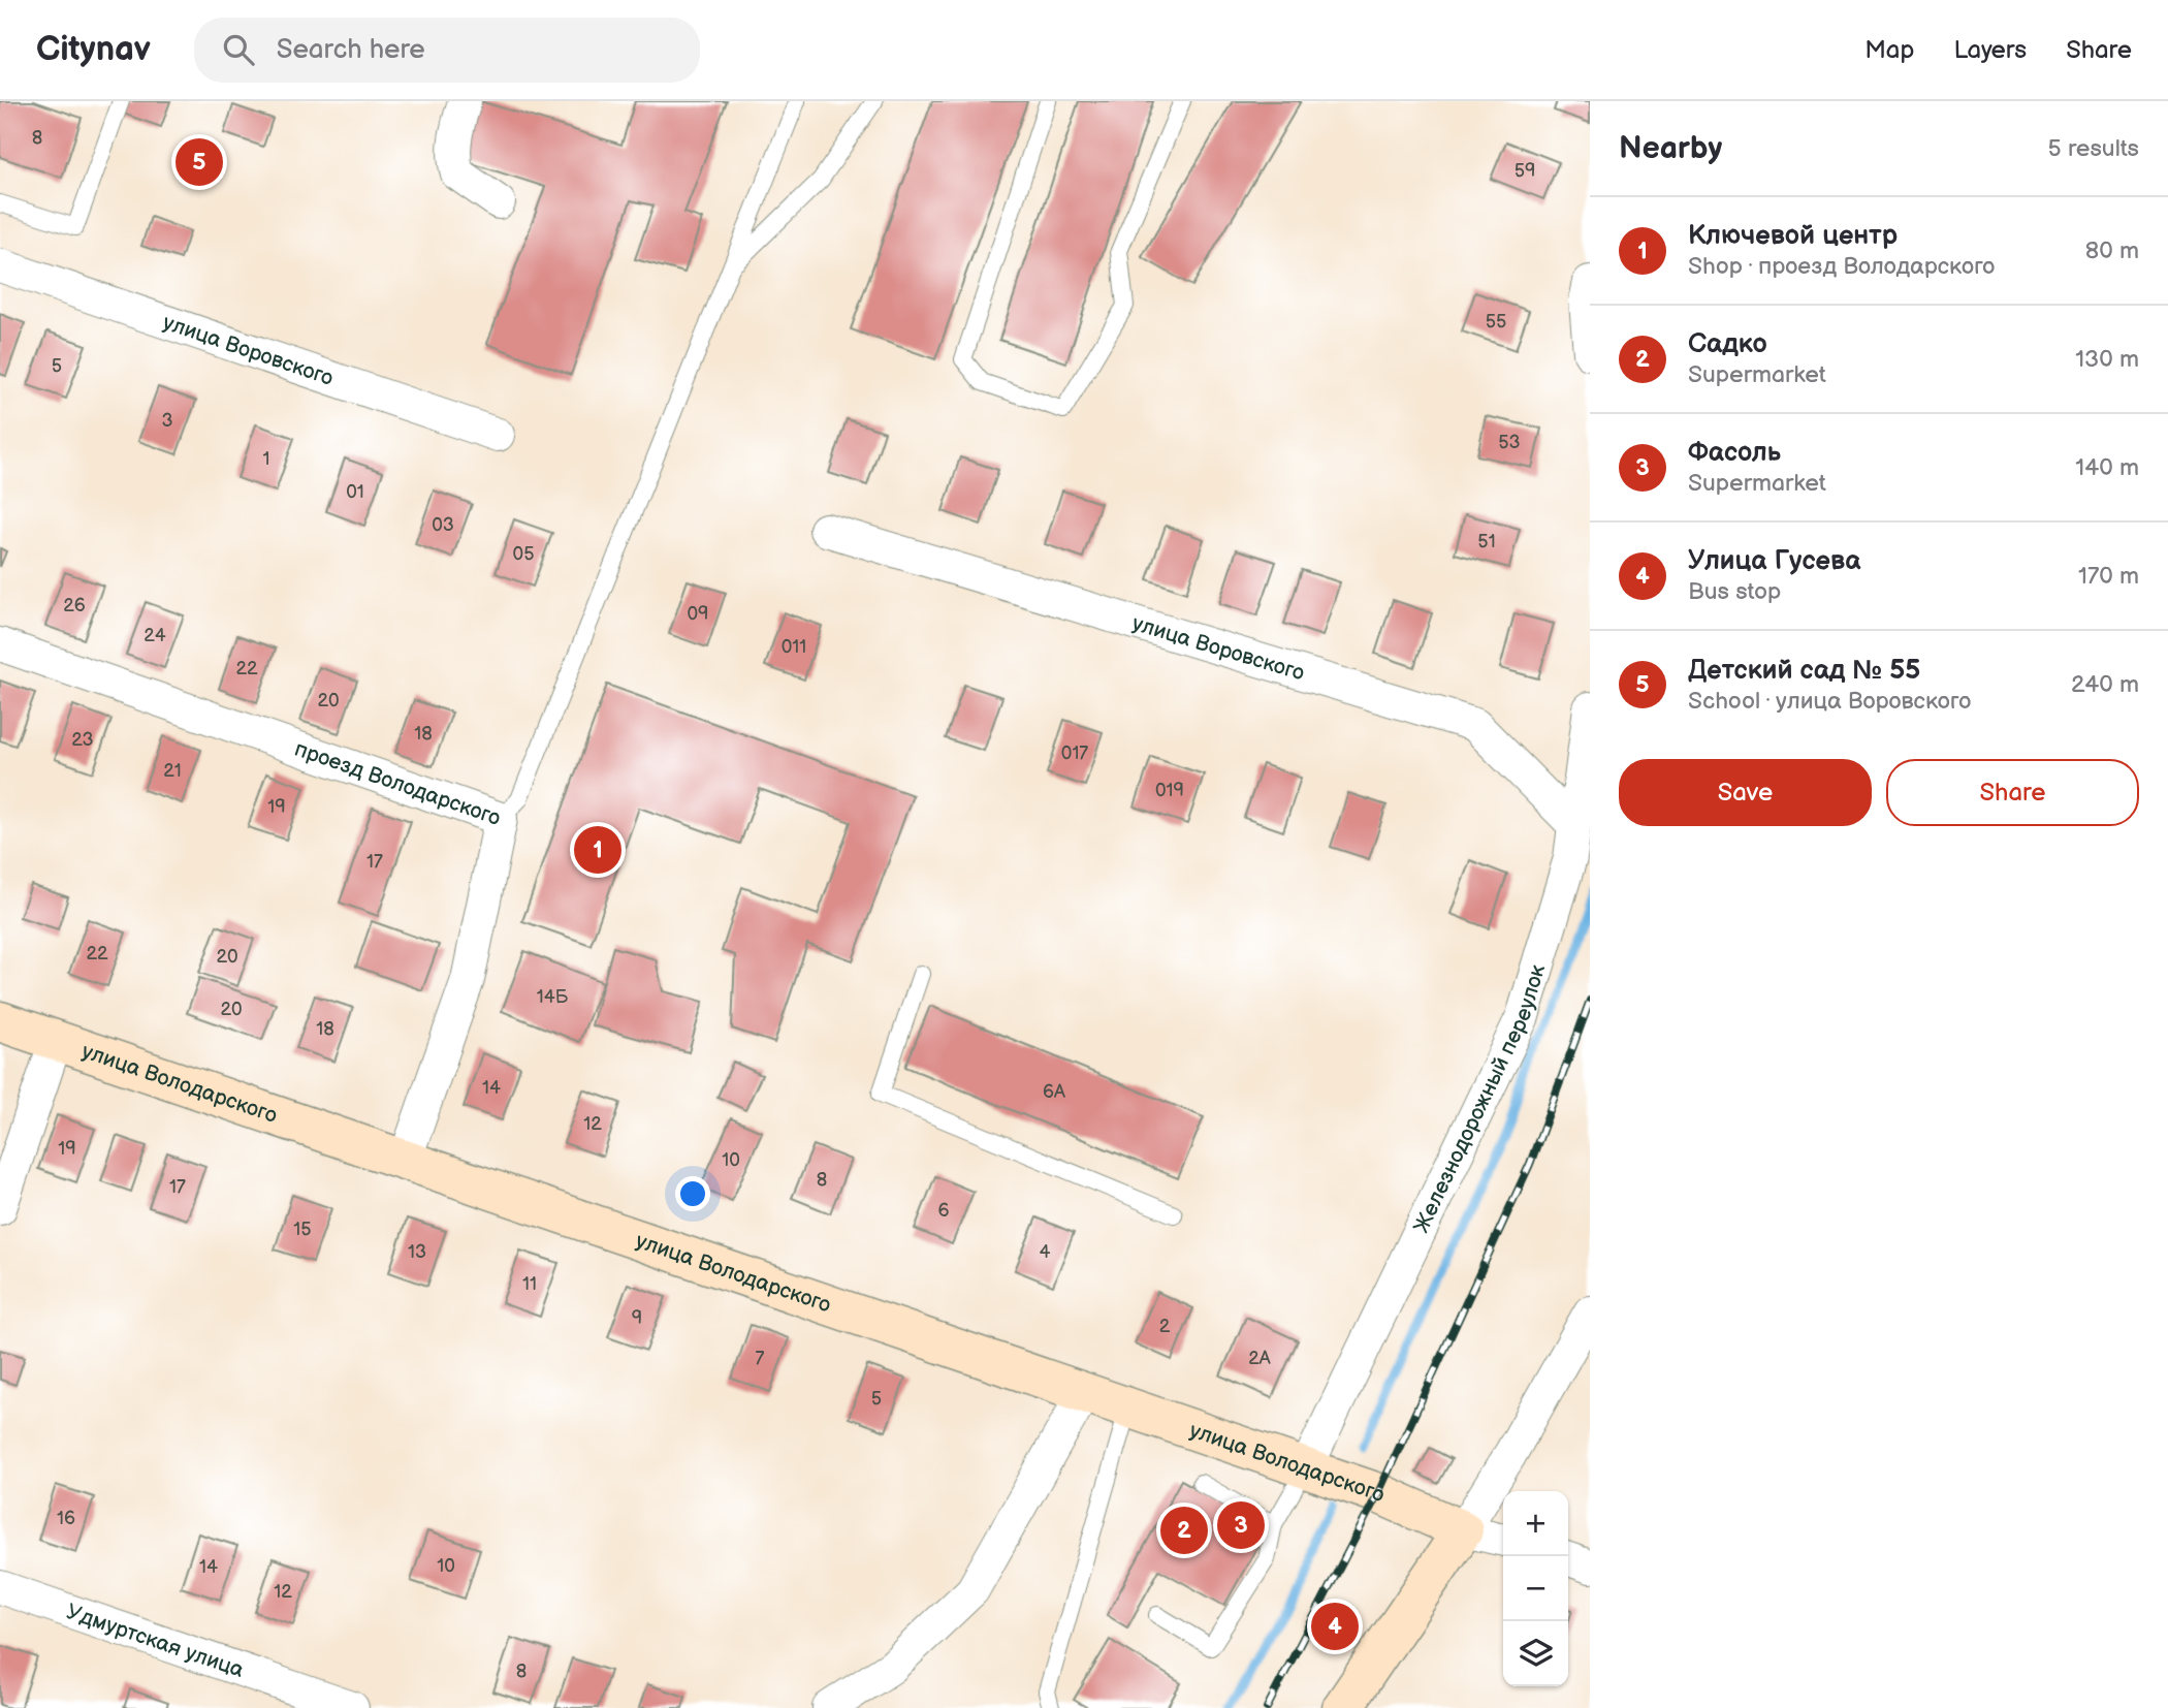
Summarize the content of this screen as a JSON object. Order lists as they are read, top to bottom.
{
  "streets": {
    "street": [
      "улица Воровского",
      "проезд Володарского",
      "улица Володарского",
      "Железнодорожный переулок",
      "Удмуртская улица"
    ]
  },
  "crossings": [
    ["улица Воровского", "Железнодорожный переулок"],
    ["проезд Володарского", "улица Володарского"],
    ["улица Володарского", "Железнодорожный переулок"]
  ],
  "house_numbers": [
    "8",
    "59",
    "55",
    "5",
    "3",
    "53",
    "1",
    "01",
    "03",
    "51",
    "05",
    "26",
    "09",
    "24",
    "011",
    "22",
    "20",
    "18",
    "23",
    "017",
    "21",
    "019",
    "19",
    "17",
    "22",
    "20",
    "14Б",
    "20",
    "18",
    "14",
    "6А",
    "12",
    "19",
    "10",
    "8",
    "17",
    "6",
    "15",
    "13",
    "4",
    "11",
    "9",
    "2",
    "7",
    "2А",
    "5",
    "16",
    "10",
    "14",
    "12",
    "8"
  ],
  "page": {
    "header": "Citynav",
    "search": "Search here",
    "nav": ["Map", "Layers", "Share"],
    "heading": ["Nearby", "5 results"],
    "pins": [
      "5",
      "1",
      "3",
      "2",
      "4"
    ],
    "list": [
      {
        "mark": "1",
        "name": "Ключевой центр",
        "note": "Shop · проезд Володарского",
        "value": "80 m"
      },
      {
        "mark": "2",
        "name": "Садко",
        "note": "Supermarket",
        "value": "130 m"
      },
      {
        "mark": "3",
        "name": "Фасоль",
        "note": "Supermarket",
        "value": "140 m"
      },
      {
        "mark": "4",
        "name": "Улица Гусева",
        "note": "Bus stop",
        "value": "170 m"
      },
      {
        "mark": "5",
        "name": "Детский сад № 55",
        "note": "School · улица Воровского",
        "value": "240 m"
      }
    ],
    "buttons": ["Save", "Share"],
    "map_buttons": ["+", "−"]
  }
}
